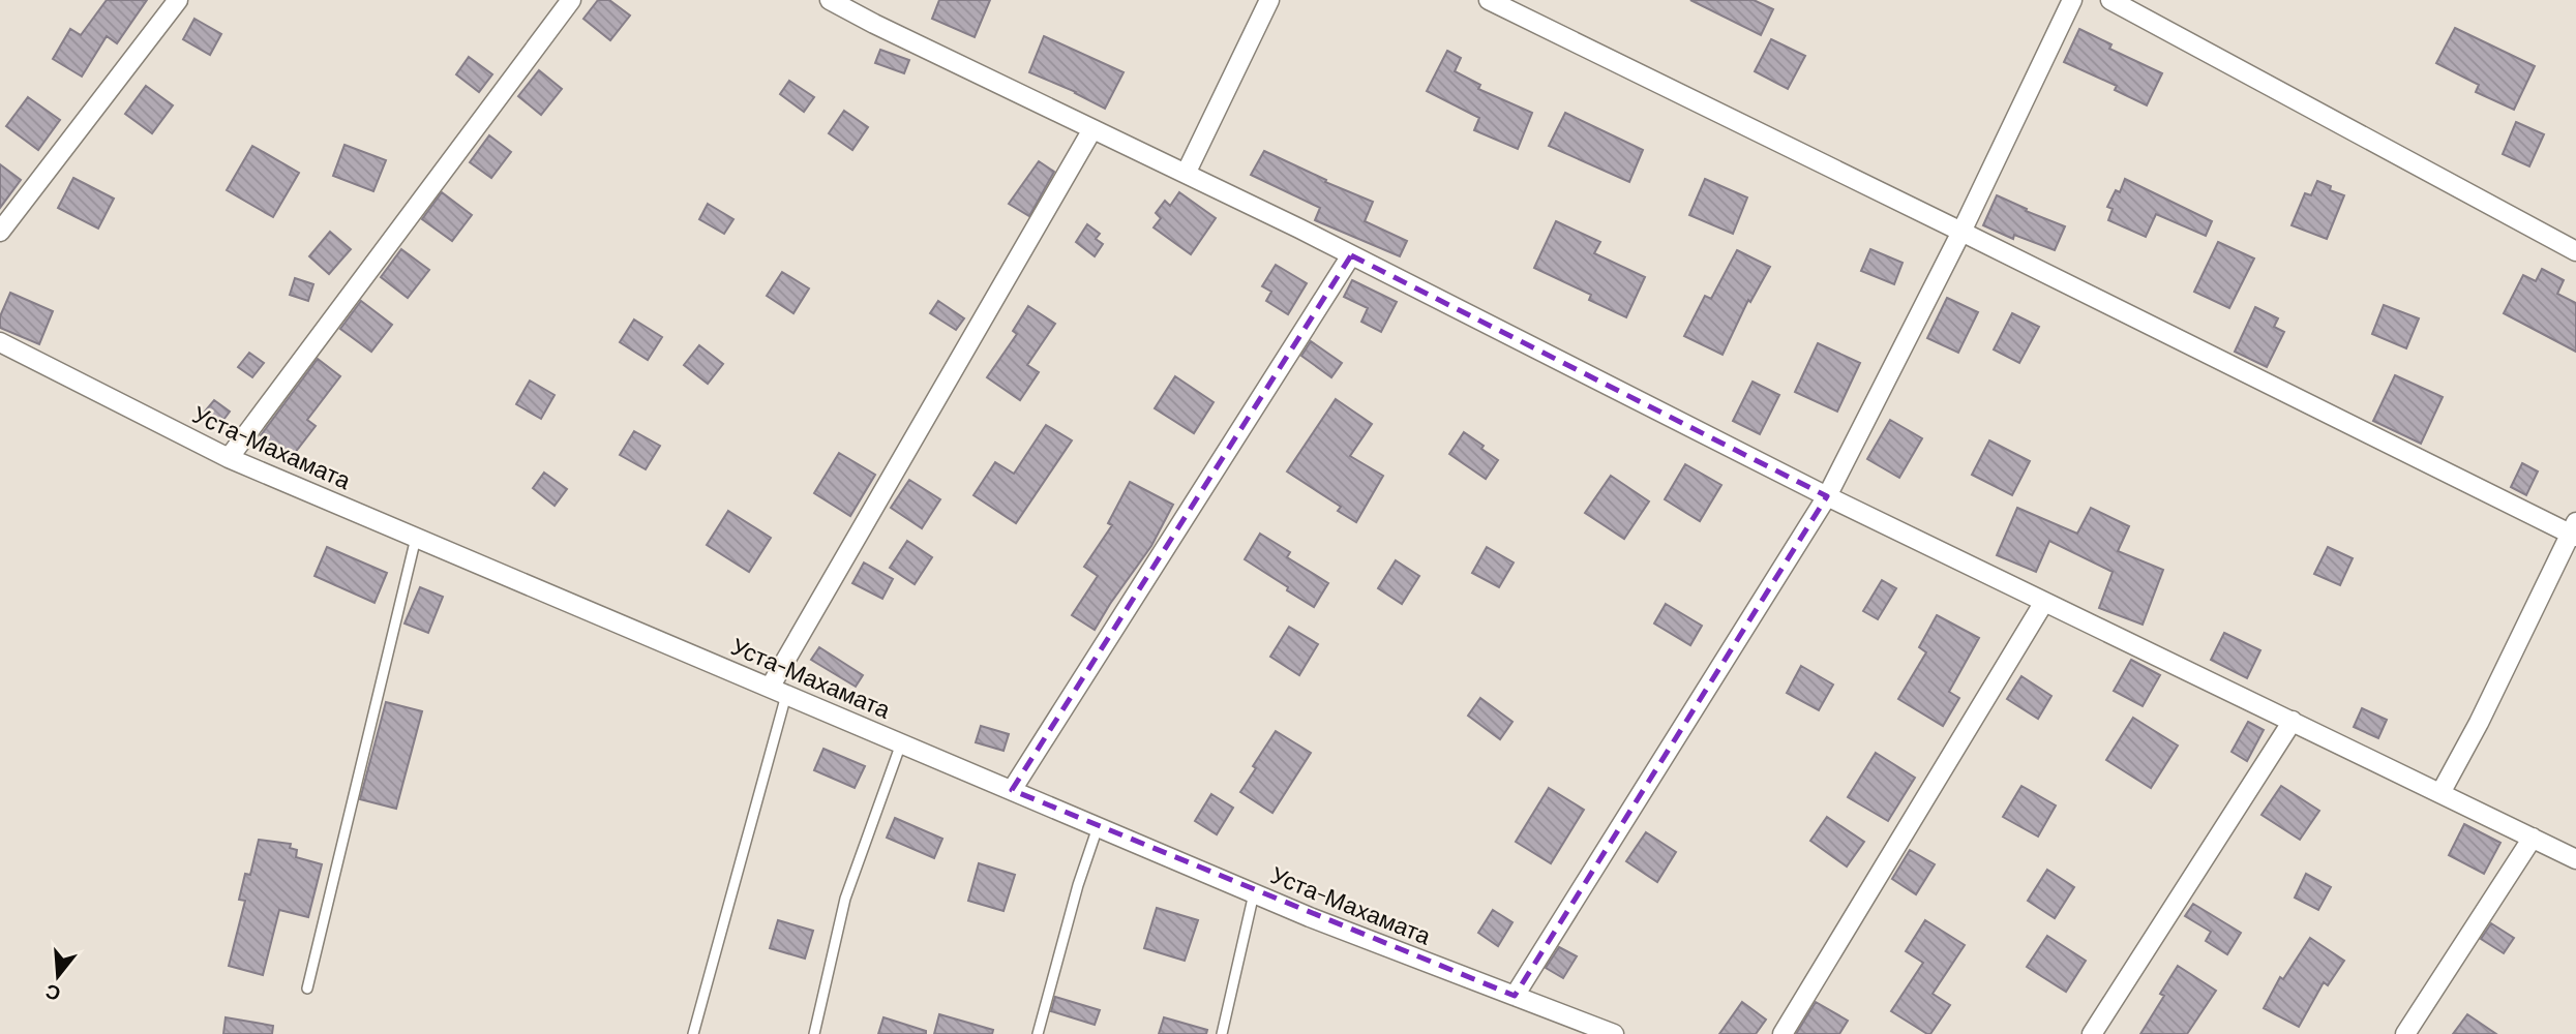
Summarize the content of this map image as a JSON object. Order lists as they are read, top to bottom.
{
  "streets": {
    "street": ["Уста-Махамата"]
  },
  "north": "bottom"
}
